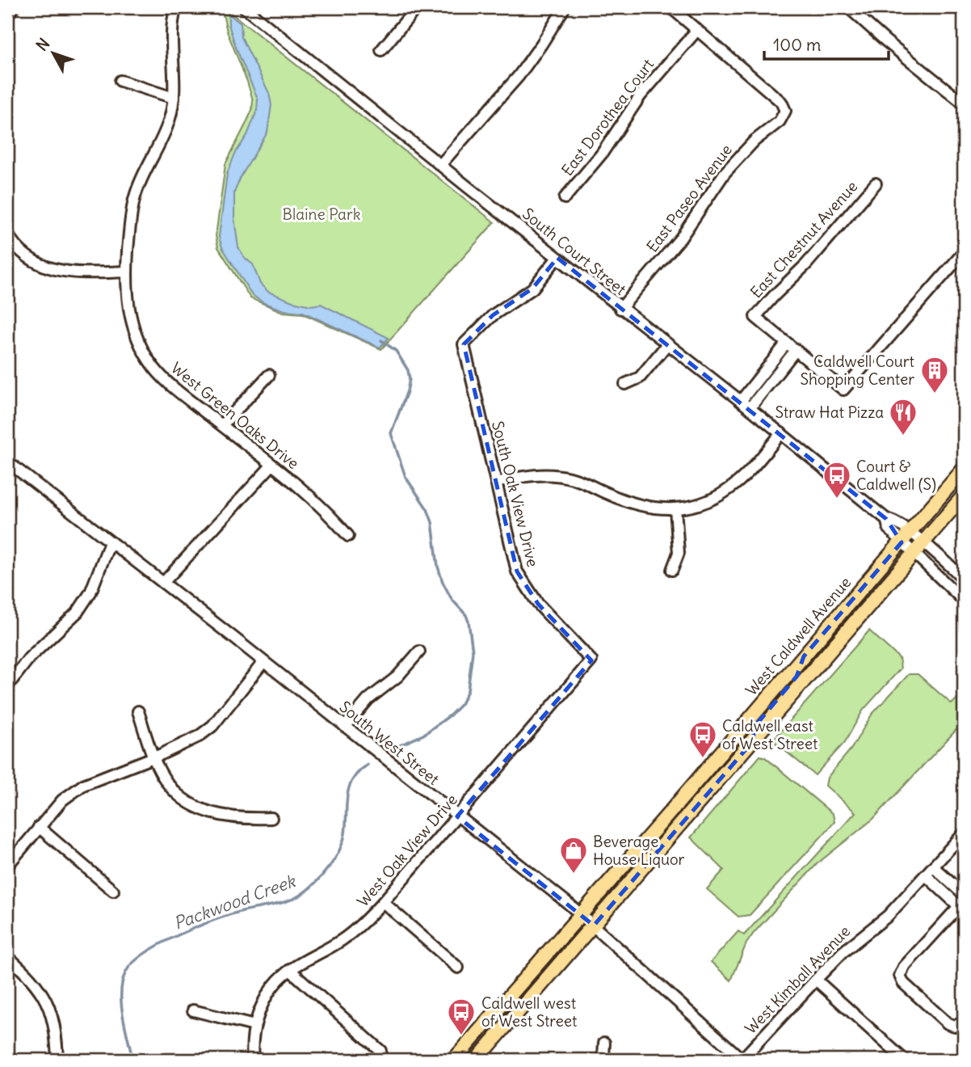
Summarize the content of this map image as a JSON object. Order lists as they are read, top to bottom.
{
  "streets": {
    "main road": ["West Caldwell Avenue"],
    "street": [
      "East Dorothea Court",
      "East Paseo Avenue",
      "East Chestnut Avenue",
      "South Court Street",
      "West Green Oaks Drive",
      "South Oak View Drive",
      "South West Street",
      "West Oak View Drive",
      "West Kimball Avenue"
    ]
  },
  "crossings": [
    ["East Dorothea Court", "East Paseo Avenue"],
    ["East Paseo Avenue", "South Court Street"],
    ["South Court Street", "South Oak View Drive"],
    ["South Court Street", "West Caldwell Avenue"],
    ["South Oak View Drive", "West Oak View Drive"],
    ["West Caldwell Avenue", "South West Street"],
    ["South West Street", "West Oak View Drive"],
    ["South West Street", "West Kimball Avenue"]
  ],
  "water": ["Packwood Creek"],
  "parks": ["Blaine Park"],
  "places": {
    "building": ["Caldwell Court Shopping Center"],
    "restaurant": ["Straw Hat Pizza"],
    "bus stop": ["Court & Caldwell (S)", "Caldwell east of West Street", "Caldwell west of West Street"],
    "shop": ["Beverage House Liquor"]
  },
  "scale_bar": "100 m",
  "north": "top left"
}
